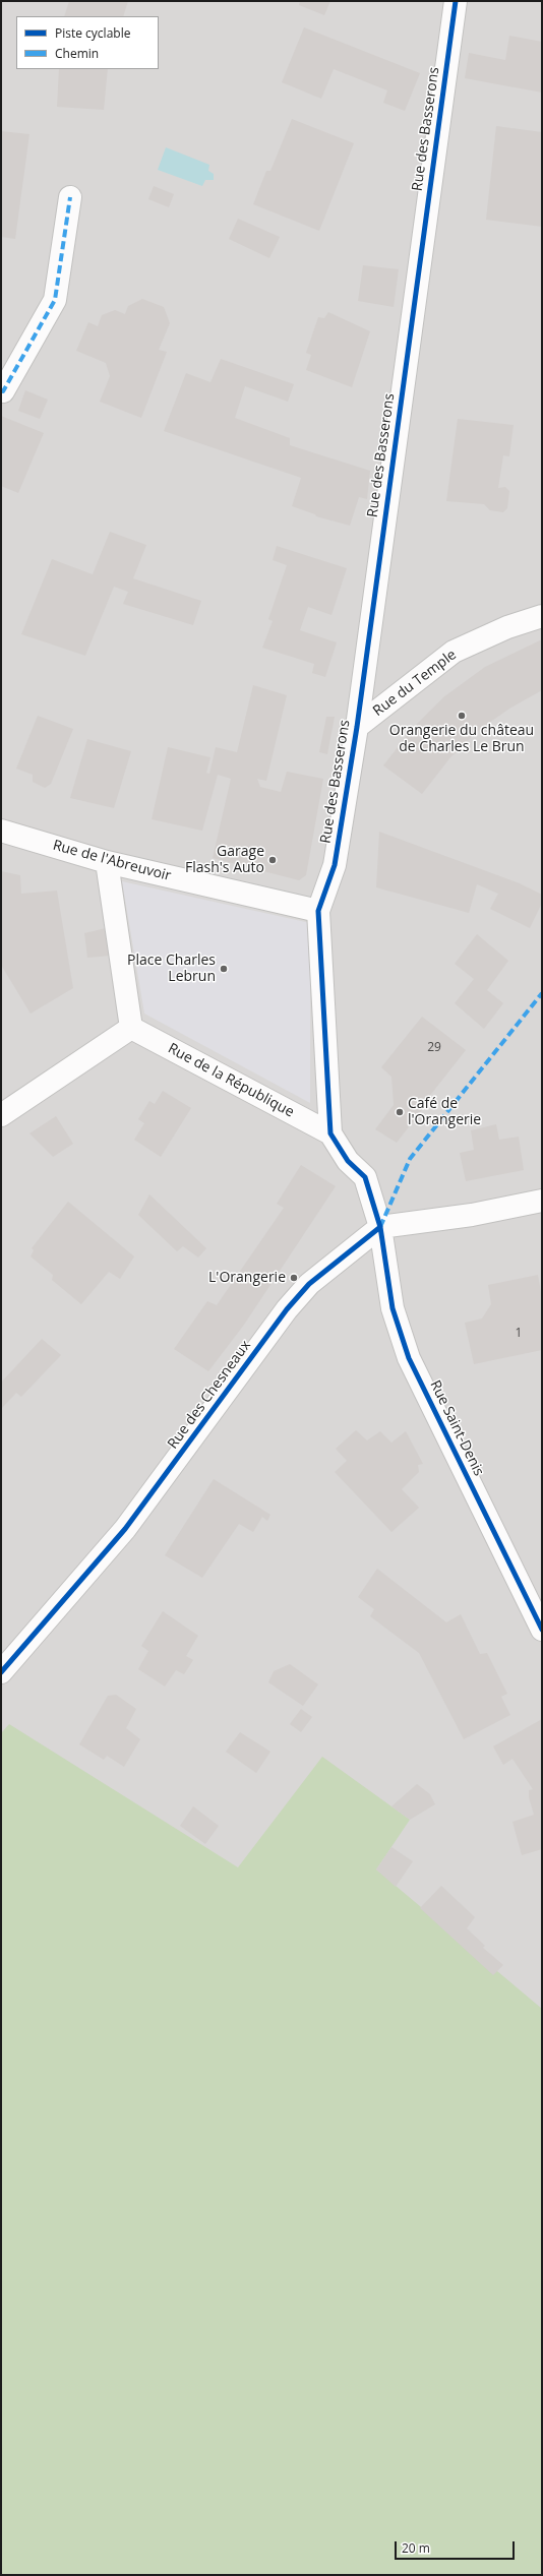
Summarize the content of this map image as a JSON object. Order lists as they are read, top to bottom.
{
  "streets": {
    "street": [
      "Rue des Basserons",
      "Rue du Temple",
      "Rue de l'Abreuvoir",
      "Rue de la République",
      "Rue des Chesneaux",
      "Rue Saint-Denis"
    ]
  },
  "crossings": [
    ["Rue des Basserons", "Rue du Temple"],
    ["Rue des Basserons", "Rue de l'Abreuvoir"],
    ["Rue des Chesneaux", "Rue Saint-Denis"]
  ],
  "places": [
    "Orangerie du château de Charles Le Brun",
    "Garage Flash's Auto",
    "Place Charles Lebrun",
    "Café de l'Orangerie",
    "L'Orangerie"
  ],
  "house_numbers": ["29", "1"],
  "legend": ["Piste cyclable", "Chemin"],
  "scale_bar": "20 m"
}
